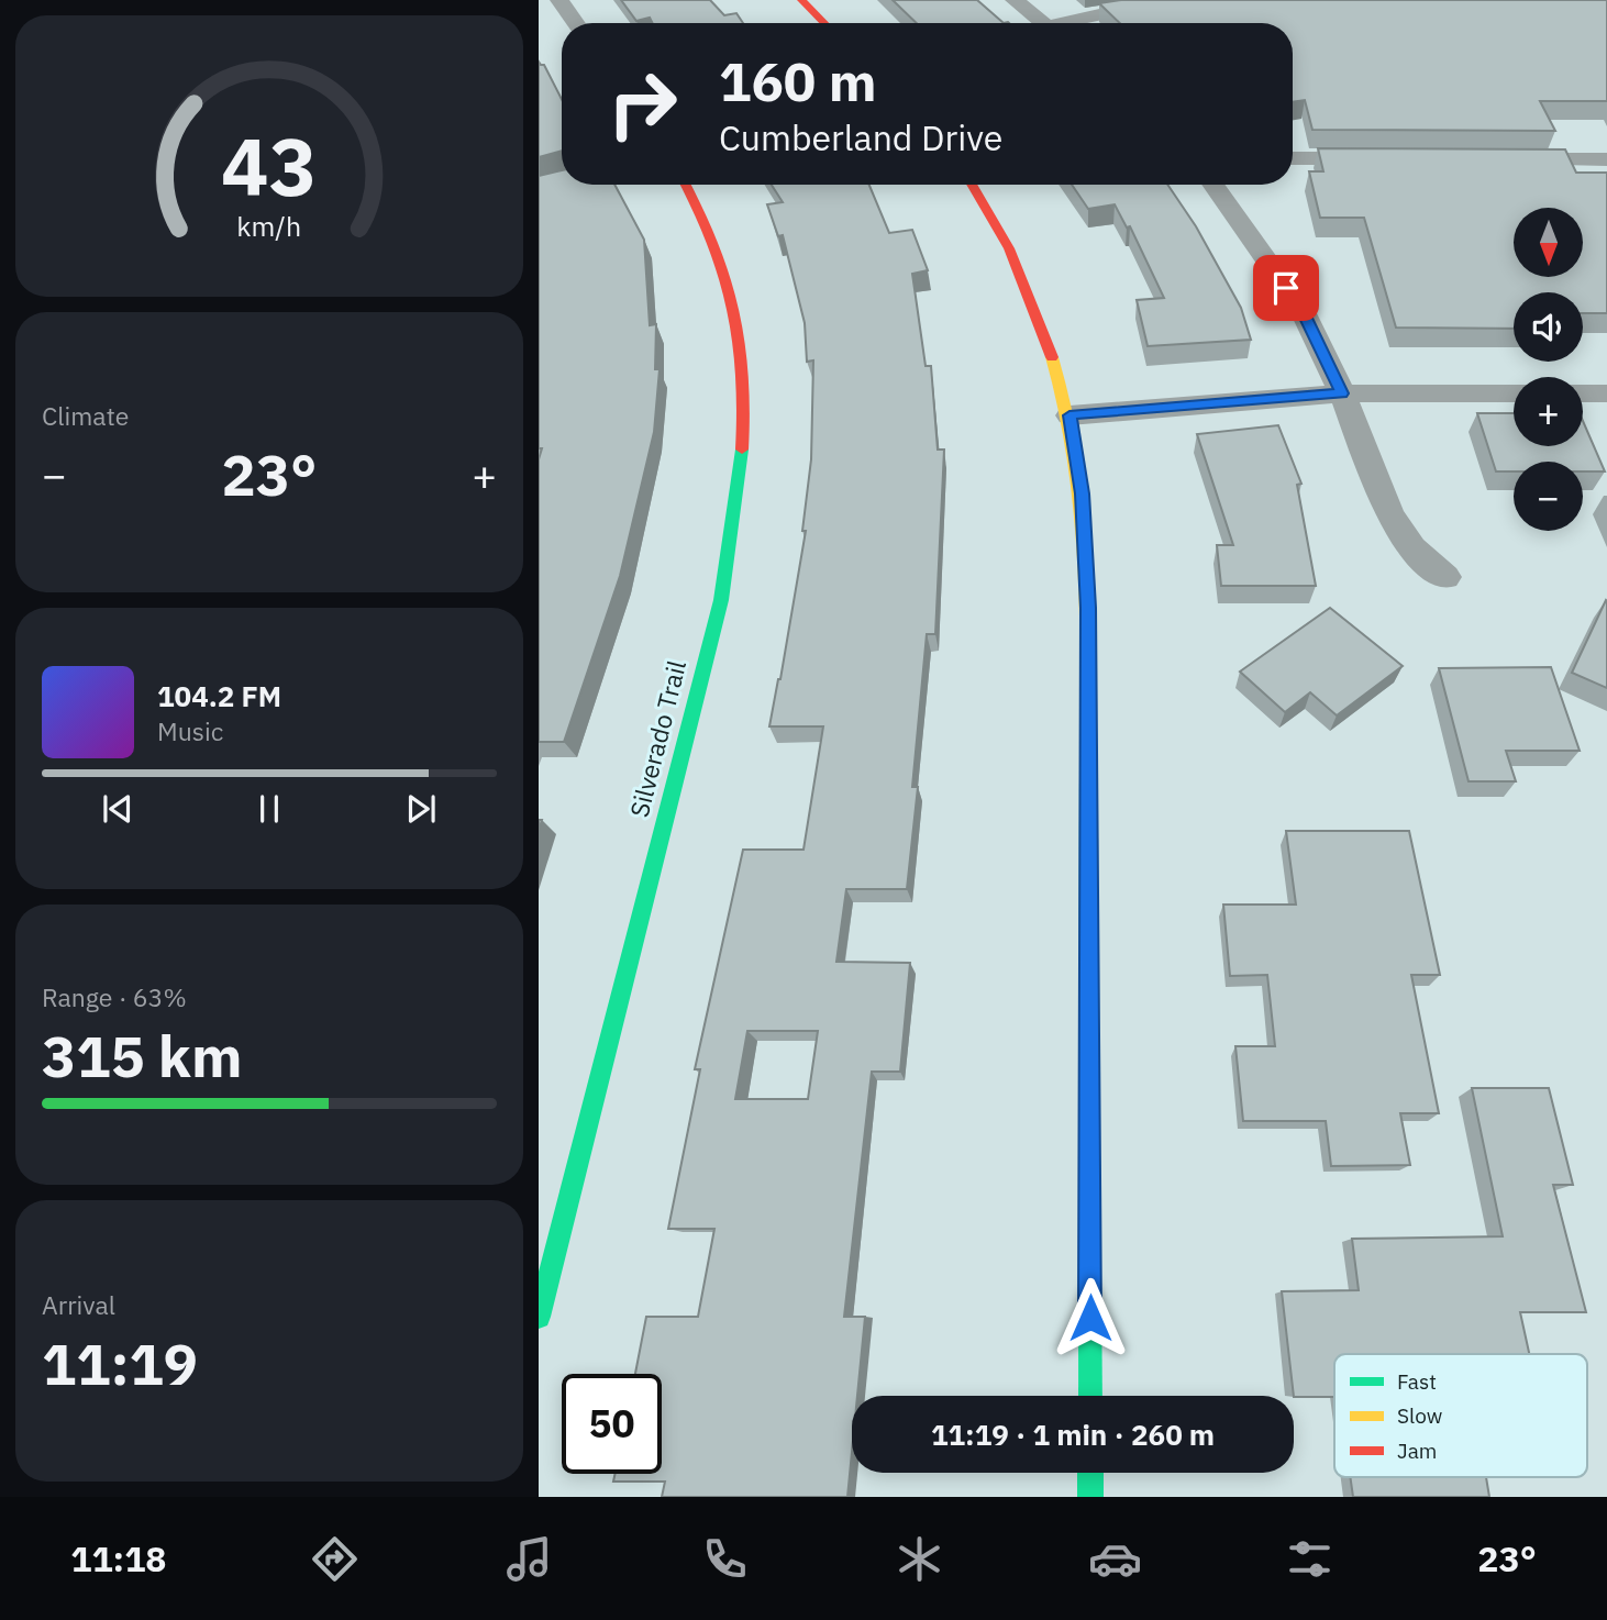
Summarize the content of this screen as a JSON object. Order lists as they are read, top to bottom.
{
  "streets": {
    "main road": ["Silverado Trail"]
  },
  "legend": ["Fast", "Slow", "Jam"],
  "north": "bottom",
  "page": {
    "turn": ["160 m", "Cumberland Drive"],
    "map_buttons": ["+", "−"],
    "tile": [
      "Climate",
      ["Range · 63%", "315 km"],
      ["Arrival", "11:19"]
    ],
    "heat": ["−", "23°", "+"],
    "song": ["104.2 FM", "Music"],
    "limit": "50",
    "trip": "11:19 · 1 min · 260 m",
    "tabs": ["11:18", "23°"],
    "gauge": ["43", "km/h"]
  }
}
